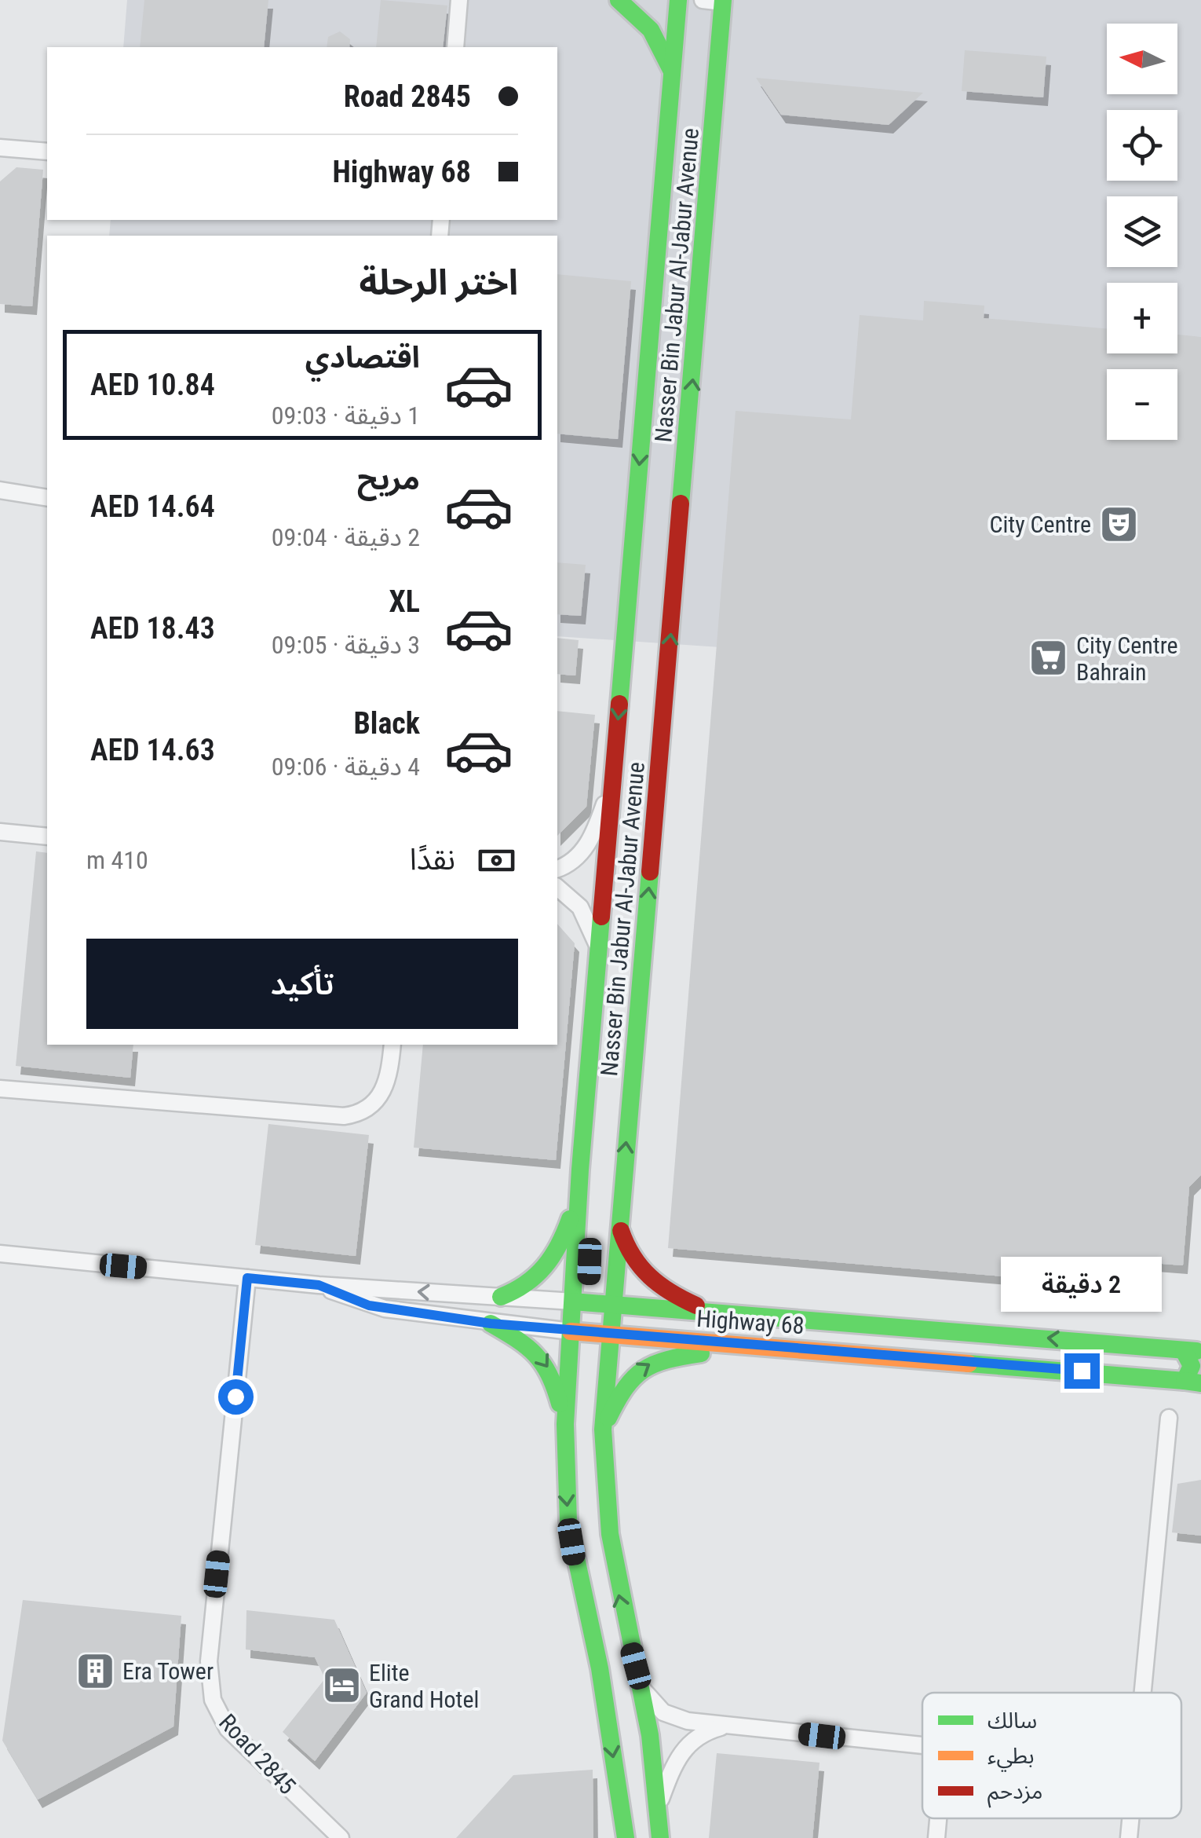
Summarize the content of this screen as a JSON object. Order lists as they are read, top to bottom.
{
  "streets": {
    "main road": ["Nasser Bin Jabur Al-Jabur Avenue", "Highway 68"],
    "street": ["Road 2845"]
  },
  "crossings": [
    ["Nasser Bin Jabur Al-Jabur Avenue", "Highway 68"],
    ["Highway 68", "Road 2845"]
  ],
  "places": {
    "theatre": ["City Centre"],
    "supermarket": ["City Centre Bahrain"],
    "building": ["Era Tower"],
    "hotel": ["Elite Grand Hotel"]
  },
  "legend": ["سالك", "بطيء", "مزدحم"],
  "north": "left",
  "page": {
    "map_buttons": ["+", "−"],
    "banner": ["Road 2845", "Highway 68"],
    "heading": "اختر الرحلة",
    "list": [
      {
        "name": "اقتصادي",
        "note": "1 دقيقة · 09:03",
        "value": "AED 10.84"
      },
      {
        "name": "مريح",
        "note": "2 دقيقة · 09:04",
        "value": "AED 14.64"
      },
      {
        "name": "XL",
        "note": "3 دقيقة · 09:05",
        "value": "AED 18.43"
      },
      {
        "name": "Black",
        "note": "4 دقيقة · 09:06",
        "value": "AED 14.63"
      }
    ],
    "pay": ["نقدًا", "410 m"],
    "buttons": "تأكيد",
    "bubble": "2 دقيقة"
  }
}
